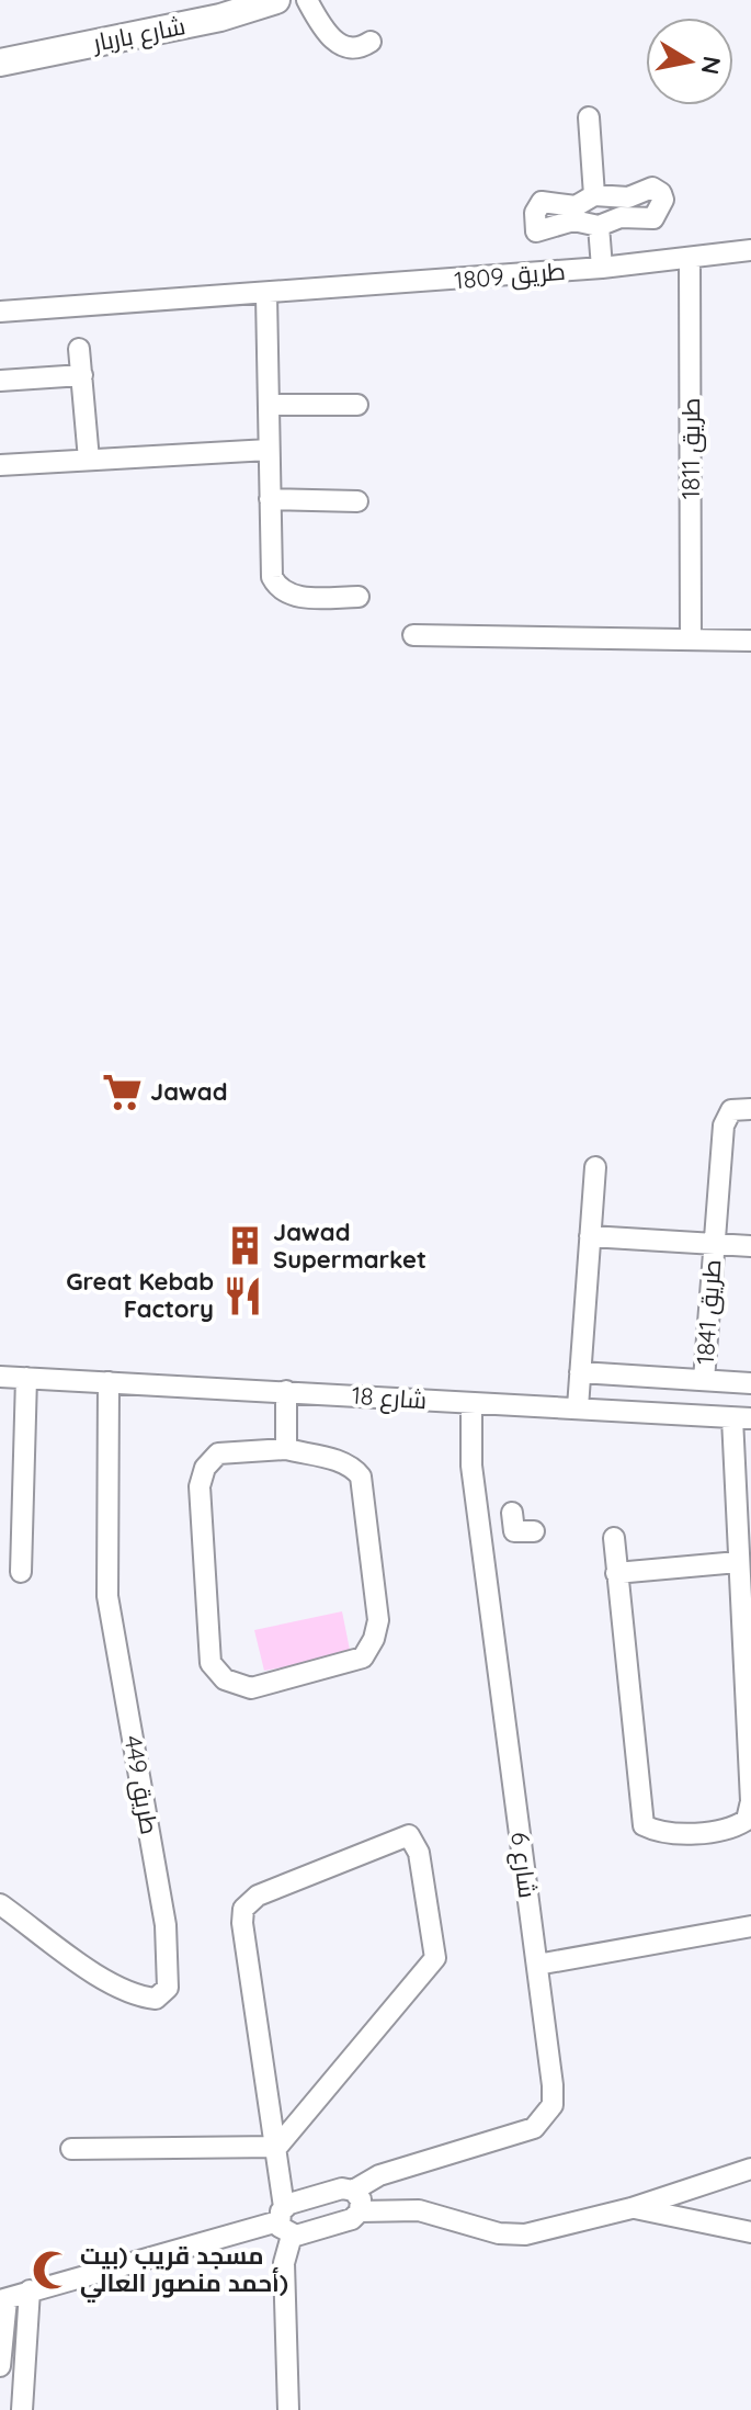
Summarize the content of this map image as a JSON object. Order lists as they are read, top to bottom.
{
  "streets": {
    "street": [
      "شارع باربار",
      "طريق 1809",
      "طريق 1811",
      "طريق 1841",
      "شارع 18",
      "طريق 449",
      "شارع 6"
    ]
  },
  "crossings": [
    ["طريق 1809", "طريق 1811"],
    ["شارع 18", "طريق 449"],
    ["شارع 18", "شارع 6"]
  ],
  "places": {
    "supermarket": ["Jawad"],
    "building": ["Jawad Supermarket"],
    "restaurant": ["Great Kebab Factory"],
    "mosque": ["مسجد قريب (بيت أحمد منصور العالي)"]
  },
  "north": "right"
}
